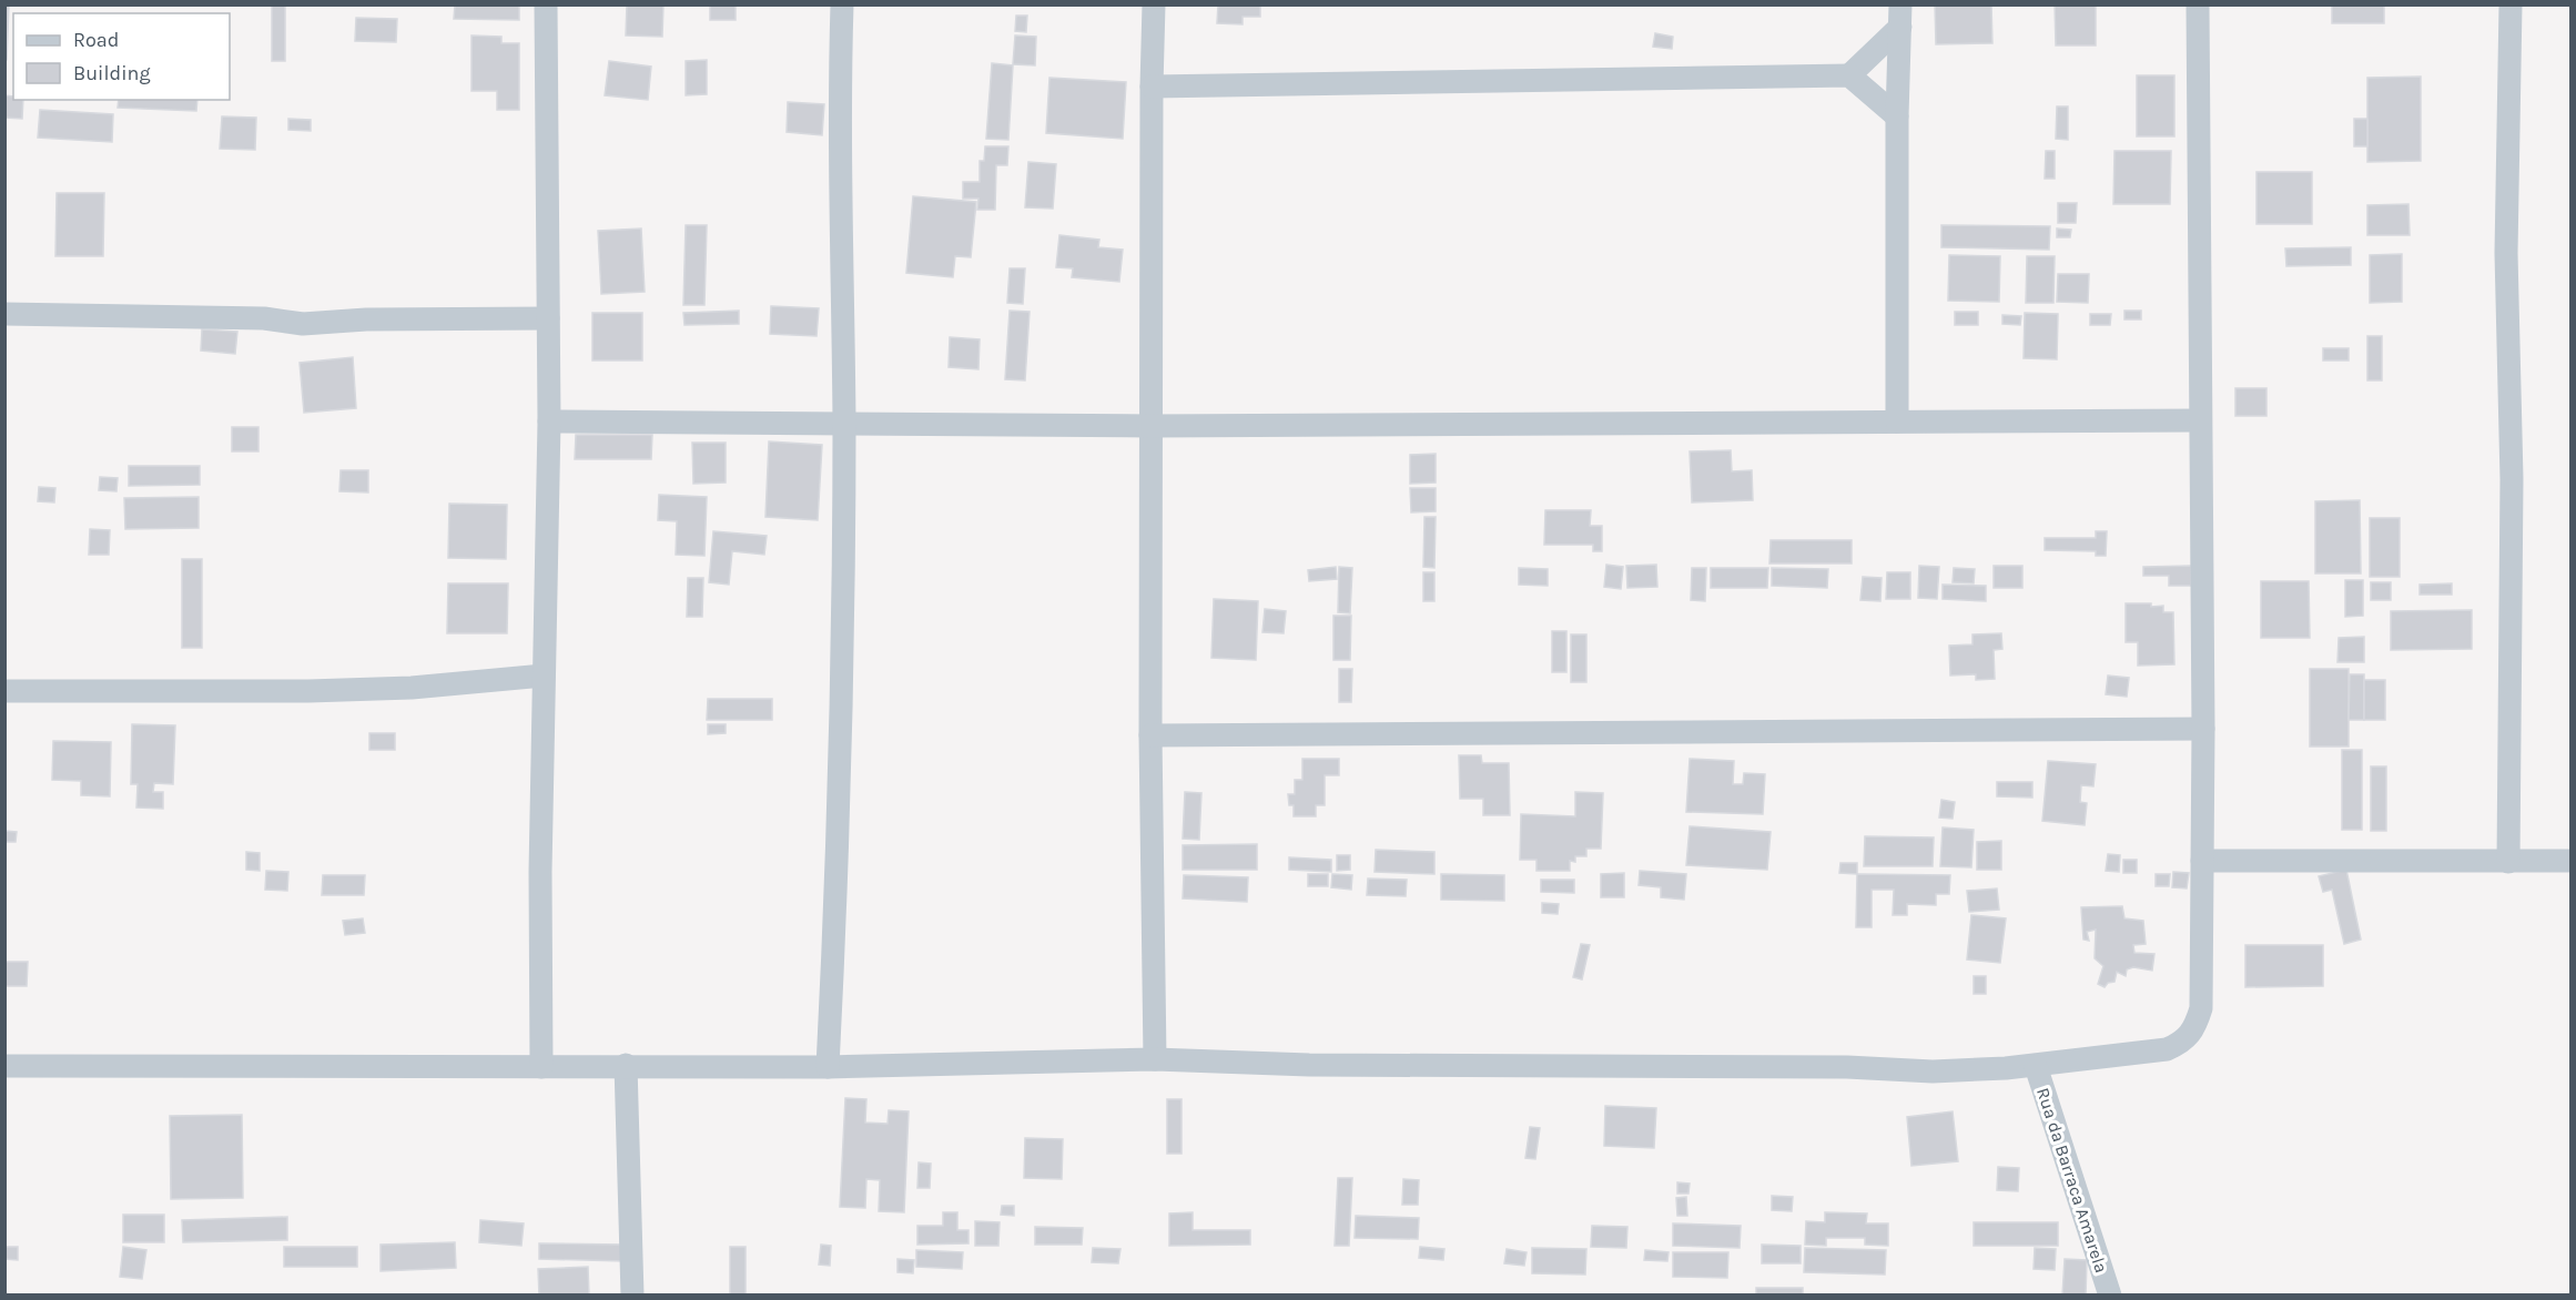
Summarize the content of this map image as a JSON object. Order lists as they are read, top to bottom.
{
  "streets": {
    "street": ["Rua da Barraca Amarela"]
  },
  "legend": ["Road", "Building"]
}
